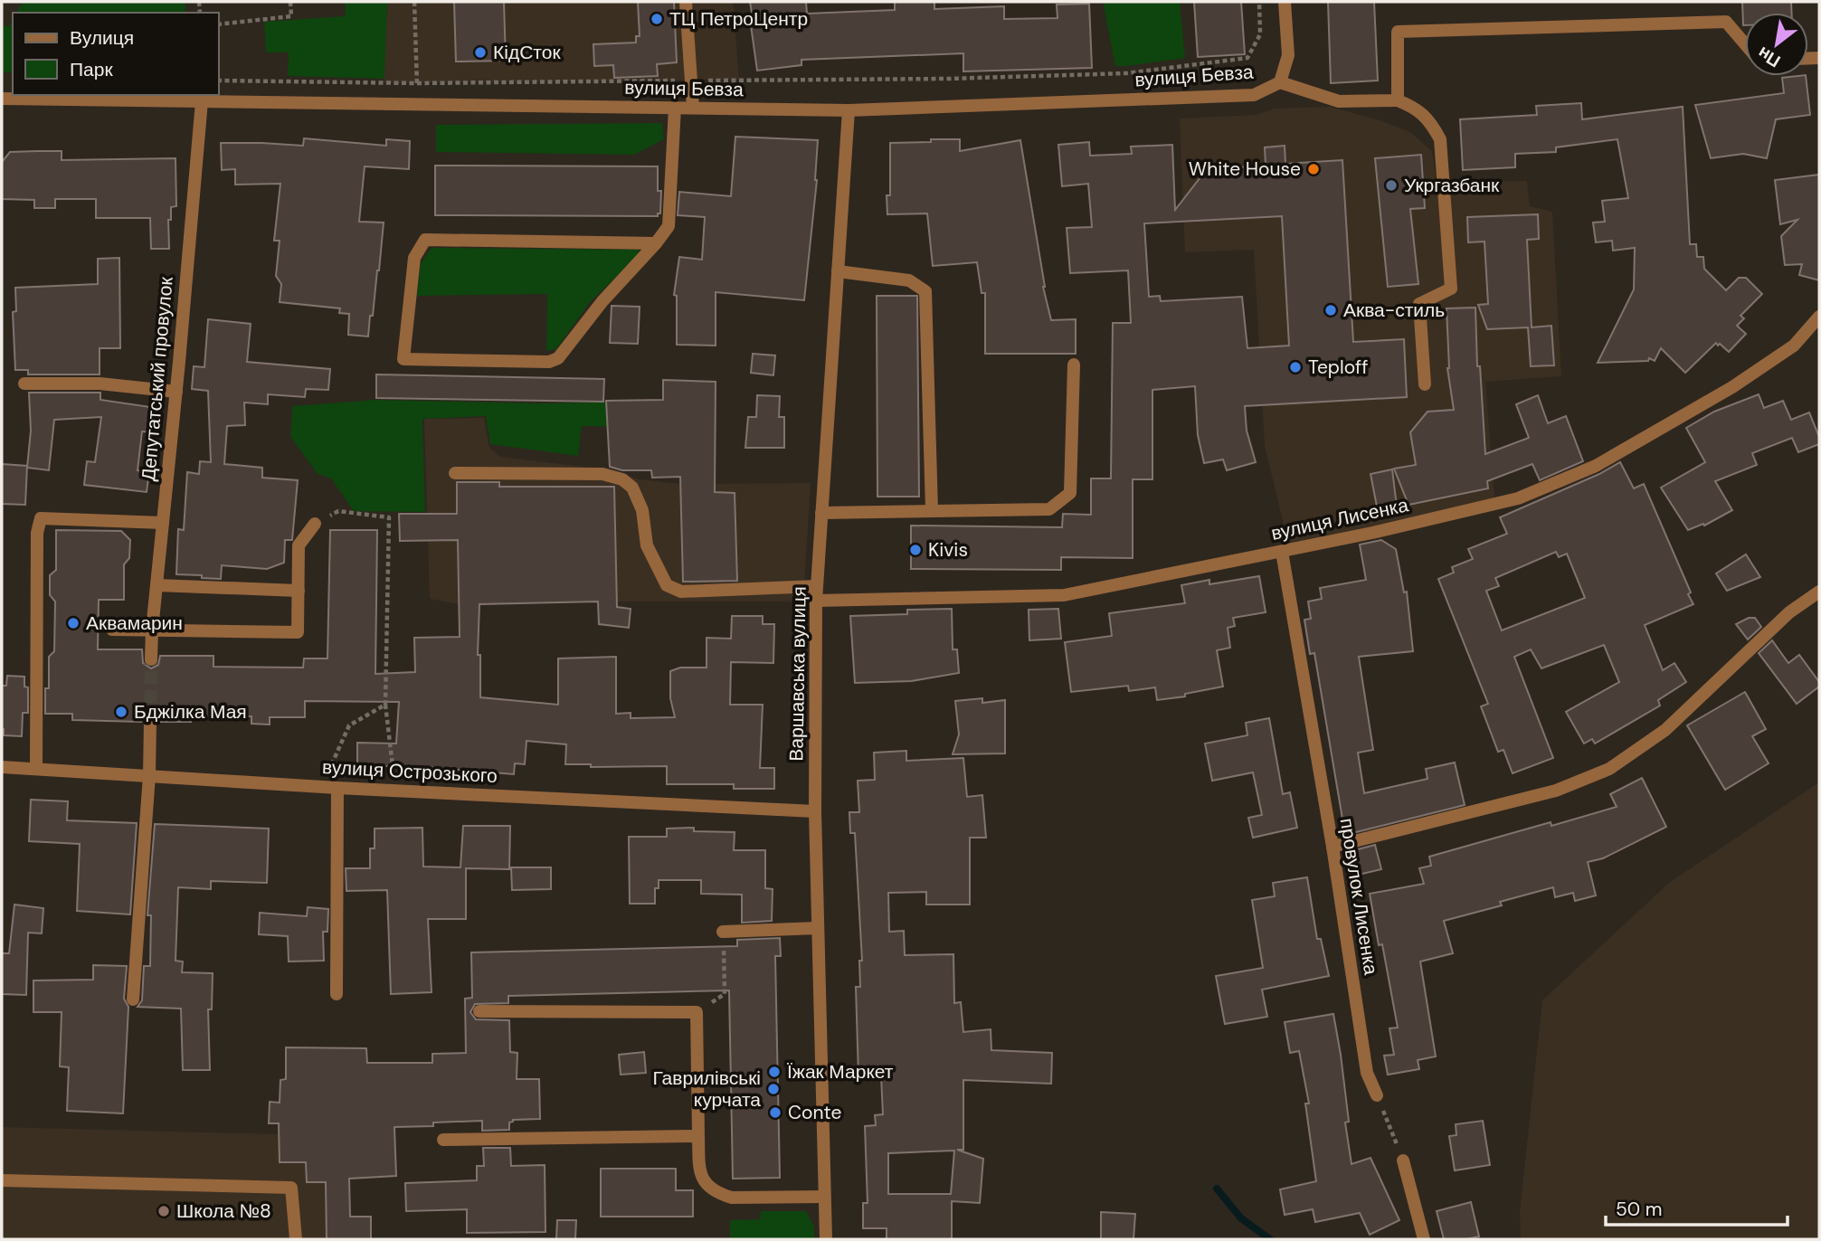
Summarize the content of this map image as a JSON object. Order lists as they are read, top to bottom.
{
  "streets": {
    "street": [
      "вулиця Бевза",
      "Депутатський провулок",
      "вулиця Лисенка",
      "Варшавська вулиця",
      "вулиця Острозького",
      "провулок Лисенка"
    ]
  },
  "crossings": [
    ["вулиця Бевза", "Депутатський провулок"],
    ["вулиця Бевза", "Варшавська вулиця"],
    ["вулиця Лисенка", "Варшавська вулиця"],
    ["вулиця Лисенка", "провулок Лисенка"],
    ["Варшавська вулиця", "вулиця Острозького"]
  ],
  "places": [
    "ТЦ ПетроЦентр",
    "КідСток",
    "White House",
    "Укргазбанк",
    "Аква-стиль",
    "Teploff",
    "Kivis",
    "Аквамарин",
    "Бджілка Мая",
    "Їжак Маркет",
    "Гаврилівські курчата",
    "Conte",
    "Школа №8"
  ],
  "legend": ["Вулиця", "Парк"],
  "scale_bar": "50 m",
  "north": "bottom left"
}
